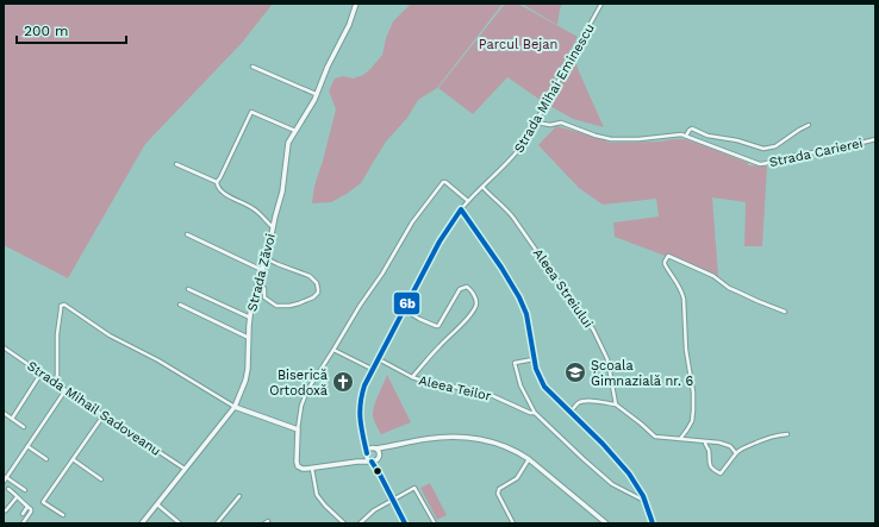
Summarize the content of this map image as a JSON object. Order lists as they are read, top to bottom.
{
  "streets": {
    "street": [
      "Strada Mihai Eminescu",
      "Strada Carierei",
      "Strada Zăvoi",
      "Aleea Streiului",
      "Aleea Teilor",
      "Strada Mihail Sadoveanu"
    ]
  },
  "crossings": [
    ["Strada Mihai Eminescu", "Strada Carierei"],
    ["Strada Mihai Eminescu", "Aleea Streiului"],
    ["Strada Mihai Eminescu", "Aleea Teilor"],
    ["Strada Zăvoi", "Strada Mihail Sadoveanu"]
  ],
  "parks": ["Parcul Bejan"],
  "places": {
    "school or university": ["Școala Gimnazială nr. 6"],
    "church": ["Biserică Ortodoxă"]
  },
  "lines": ["transit line 6b"],
  "scale_bar": "200 m"
}
